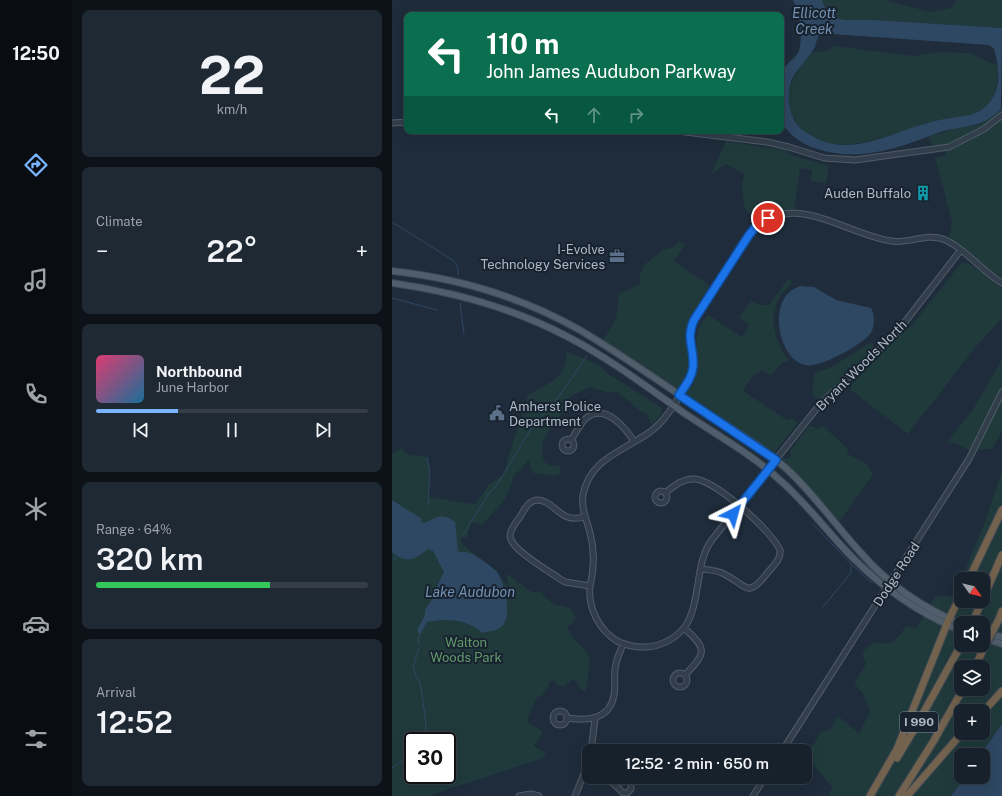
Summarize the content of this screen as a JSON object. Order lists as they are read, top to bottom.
{
  "streets": {
    "highway": ["I 990"],
    "street": ["Bryant Woods North", "Dodge Road"]
  },
  "water": ["Ellicott Creek", "Lake Audubon"],
  "parks": ["Walton Woods Park"],
  "places": {
    "building": ["Auden Buffalo"],
    "office": ["I-Evolve Technology Services"],
    "public building": ["Amherst Police Department"]
  },
  "north": "bottom right",
  "page": {
    "tabs": "12:50",
    "tile": [
      ["22", "km/h"],
      "Climate",
      ["Range · 64%", "320 km"],
      ["Arrival", "12:52"]
    ],
    "turn": ["110 m", "John James Audubon Parkway"],
    "heat": ["−", "22°", "+"],
    "song": ["Northbound", "June Harbor"],
    "map_buttons": ["+", "−"],
    "limit": "30",
    "trip": "12:52 · 2 min · 650 m"
  }
}
